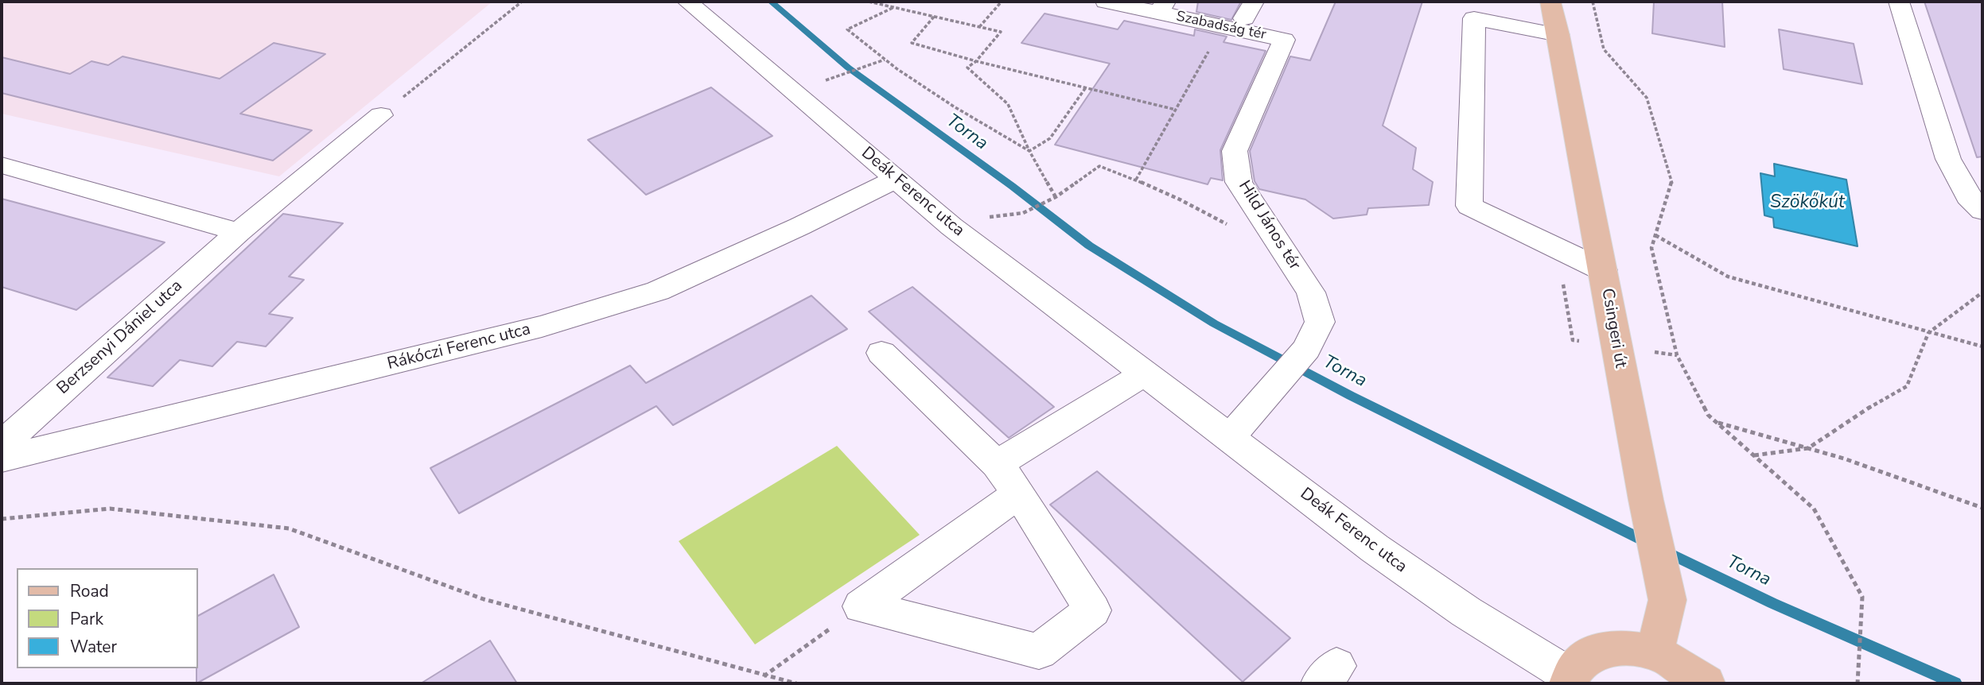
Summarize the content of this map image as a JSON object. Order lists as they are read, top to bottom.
{
  "streets": {
    "main road": ["Csingeri út"],
    "street": [
      "Szabadság tér",
      "Deák Ferenc utca",
      "Hild János tér",
      "Berzsenyi Dániel utca",
      "Rákóczi Ferenc utca"
    ]
  },
  "crossings": [
    ["Szabadság tér", "Hild János tér"],
    ["Deák Ferenc utca", "Hild János tér"],
    ["Deák Ferenc utca", "Rákóczi Ferenc utca"]
  ],
  "water": ["Torna", "Szökőkút"],
  "legend": ["Road", "Park", "Water"]
}
